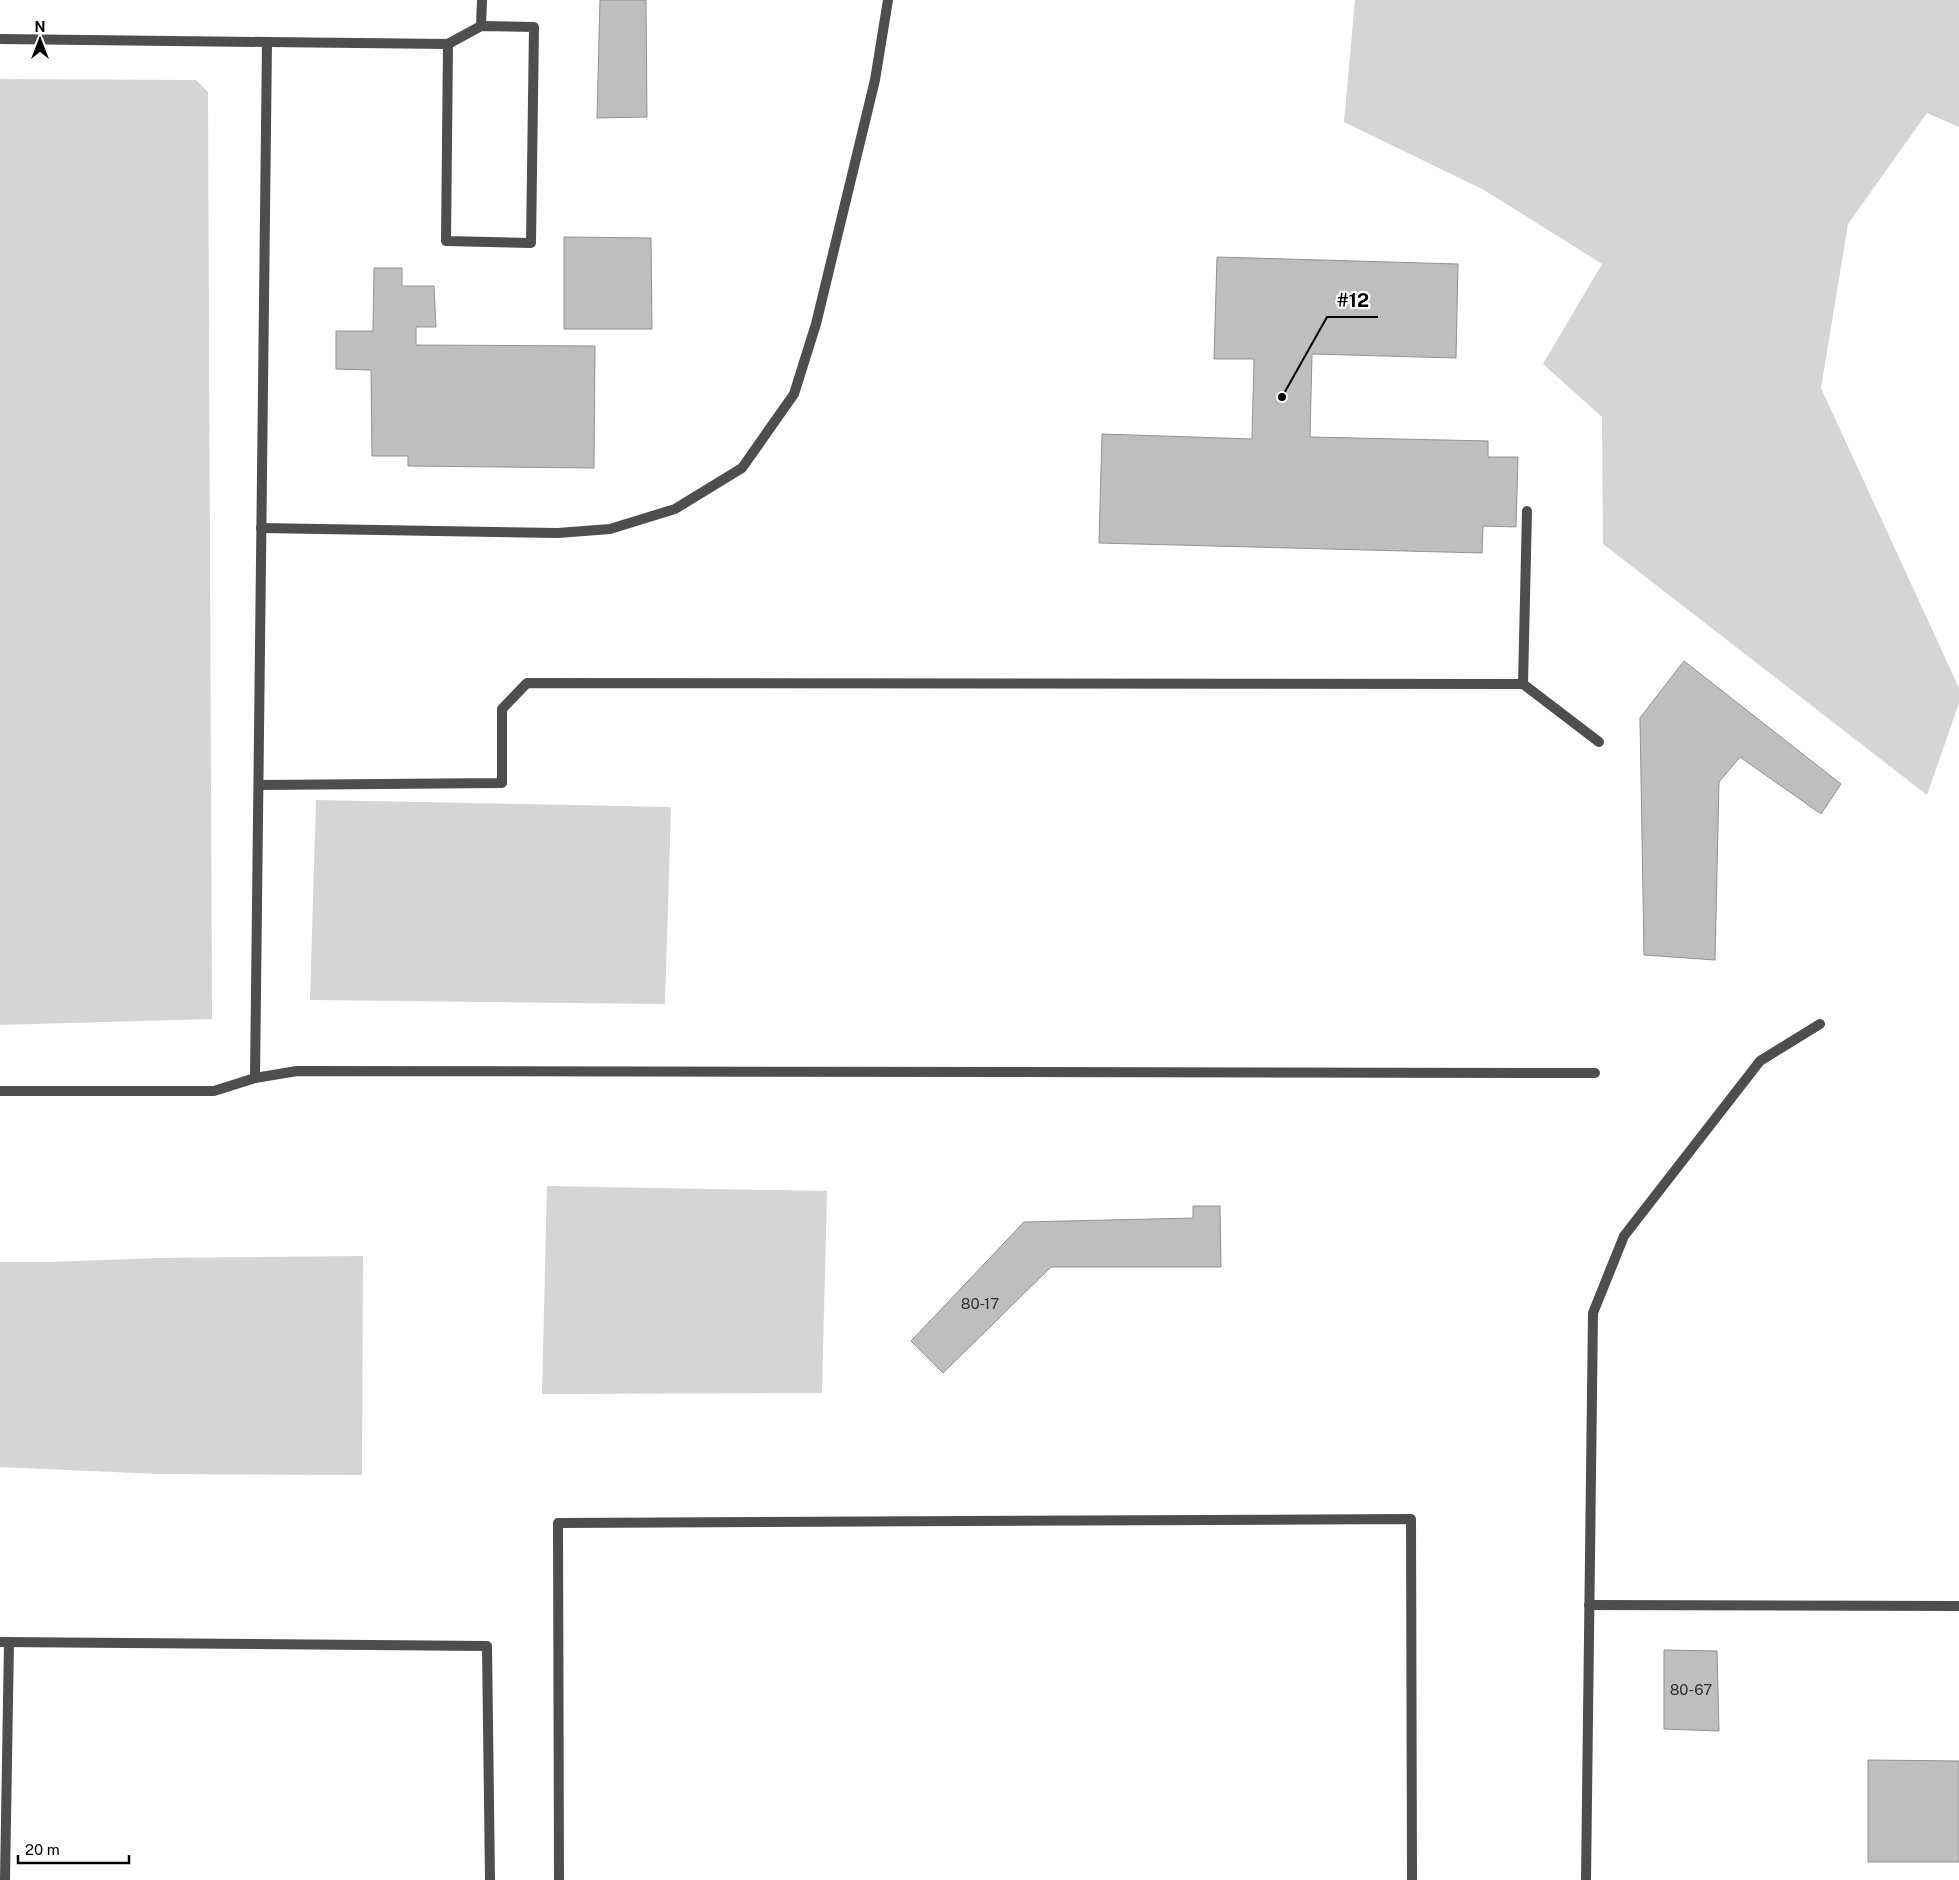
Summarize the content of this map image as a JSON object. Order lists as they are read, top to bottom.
{
  "places": ["#12"],
  "house_numbers": ["80-17", "80-67"],
  "scale_bar": "20 m",
  "north": "top"
}
